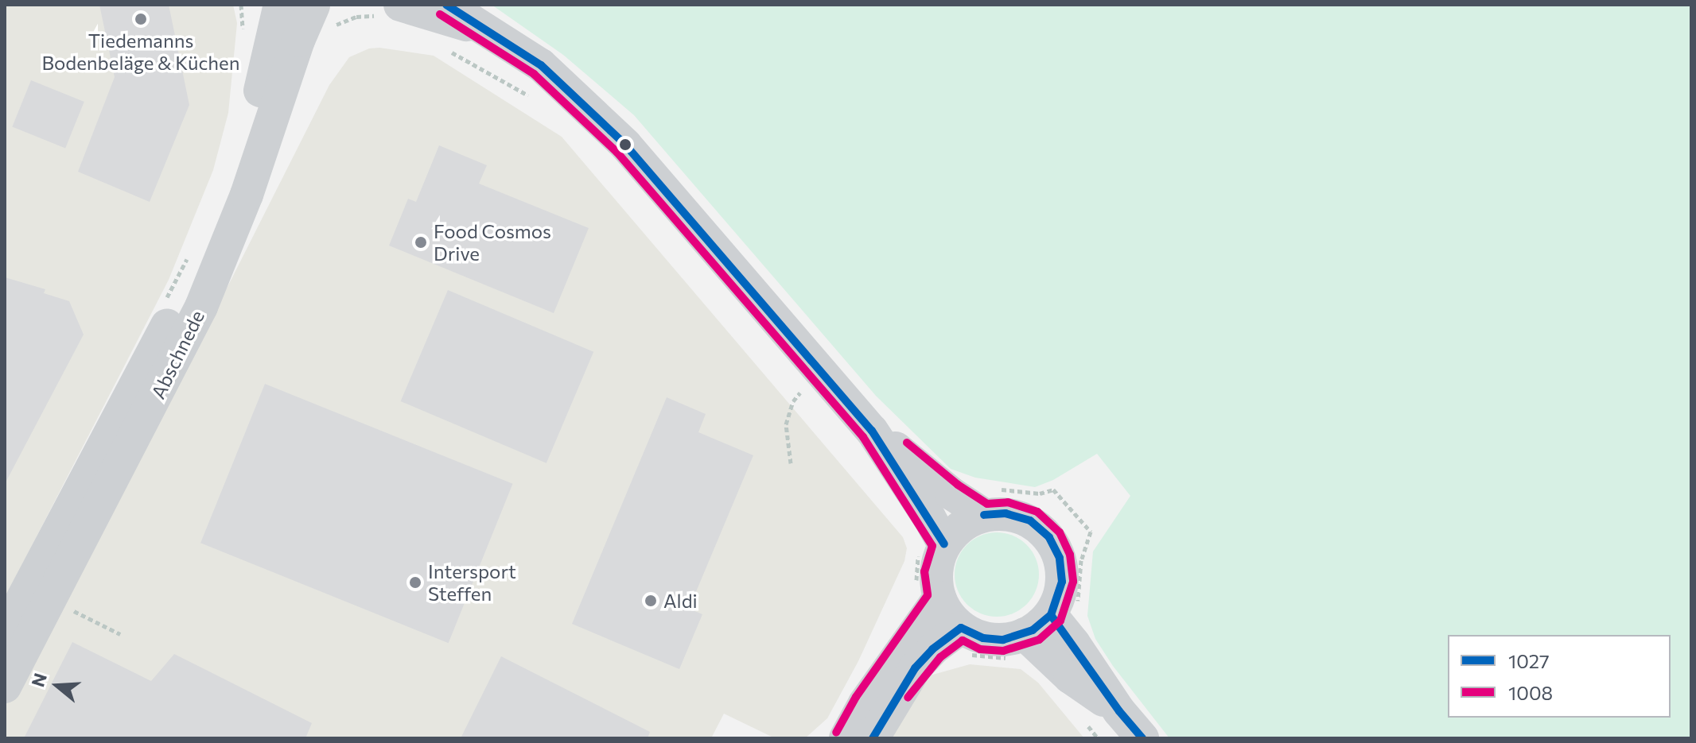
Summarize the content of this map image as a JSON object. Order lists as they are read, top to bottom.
{
  "streets": {
    "street": ["Abschnede"]
  },
  "places": [
    "Tiedemanns Bodenbeläge & Küchen",
    "Food Cosmos Drive",
    "Intersport Steffen",
    "Aldi"
  ],
  "lines": ["transit line 1027", "transit line 1008"],
  "legend": ["1027", "1008"],
  "north": "left"
}
